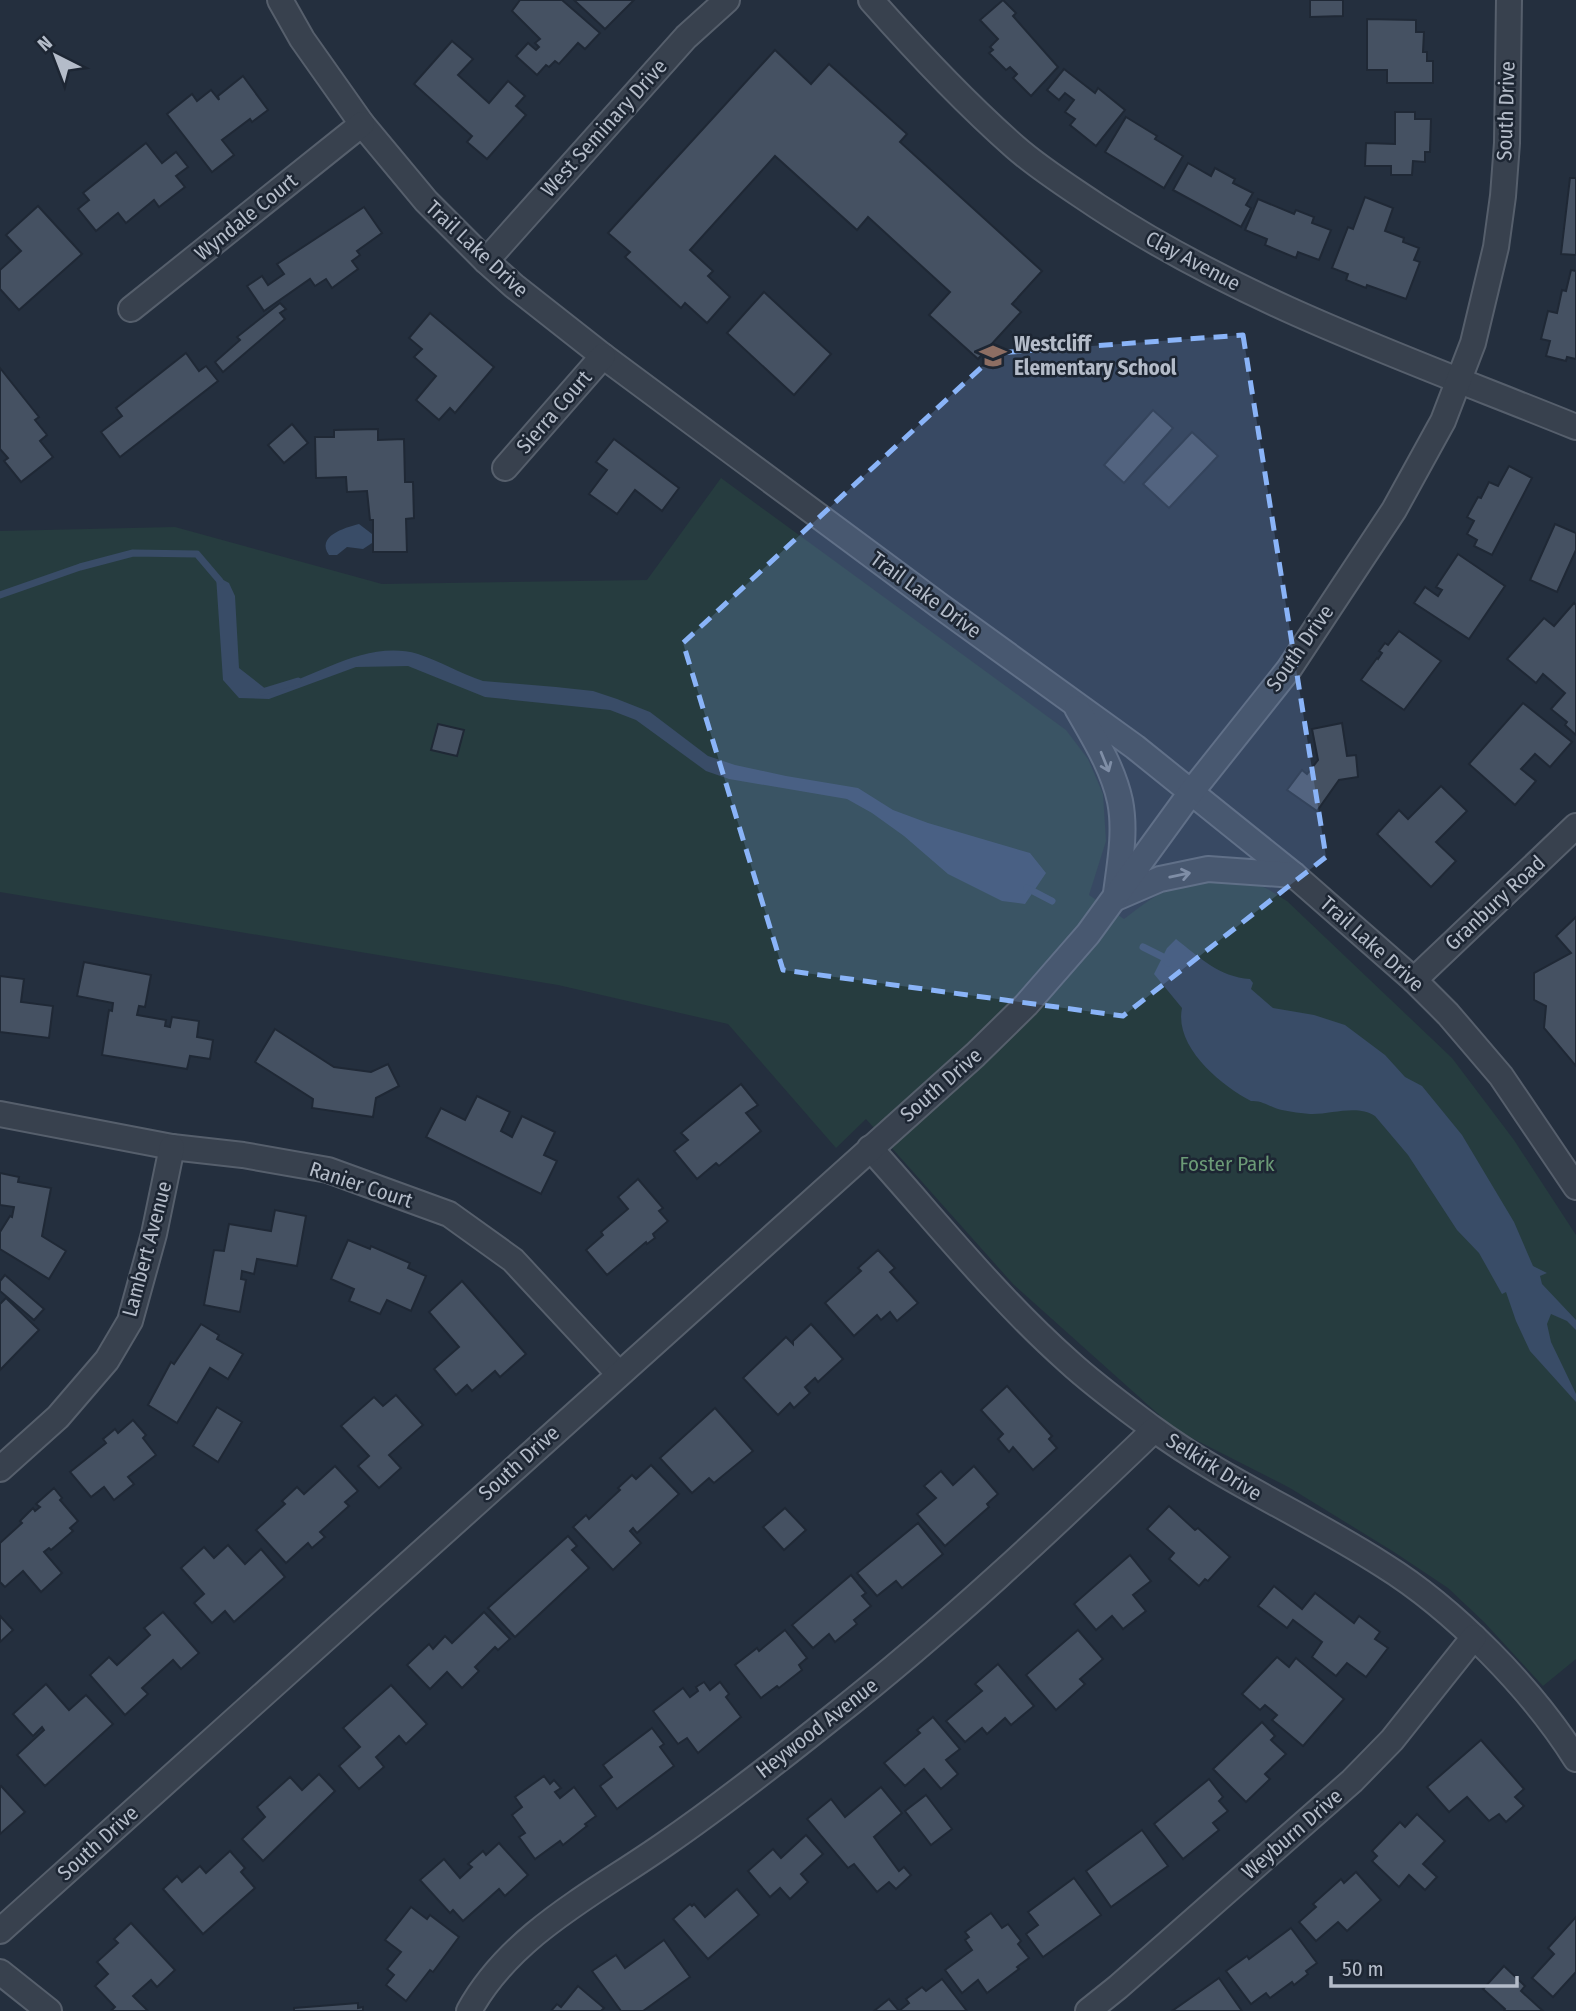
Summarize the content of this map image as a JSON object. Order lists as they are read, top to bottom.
{
  "streets": {
    "street": [
      "South Drive",
      "West Seminary Drive",
      "Wyndale Court",
      "Trail Lake Drive",
      "Clay Avenue",
      "Sierra Court",
      "Granbury Road",
      "Ranier Court",
      "Lambert Avenue",
      "Selkirk Drive",
      "Heywood Avenue",
      "Weyburn Drive"
    ]
  },
  "crossings": [
    ["South Drive", "Trail Lake Drive"],
    ["South Drive", "Clay Avenue"],
    ["South Drive", "Ranier Court"],
    ["South Drive", "Selkirk Drive"],
    ["West Seminary Drive", "Trail Lake Drive"],
    ["Wyndale Court", "Trail Lake Drive"],
    ["Trail Lake Drive", "Sierra Court"],
    ["Trail Lake Drive", "Granbury Road"],
    ["Ranier Court", "Lambert Avenue"],
    ["Selkirk Drive", "Heywood Avenue"],
    ["Selkirk Drive", "Weyburn Drive"]
  ],
  "parks": ["Foster Park"],
  "places": {
    "school or university": ["Westcliff Elementary School"]
  },
  "scale_bar": "50 m",
  "north": "top left"
}
